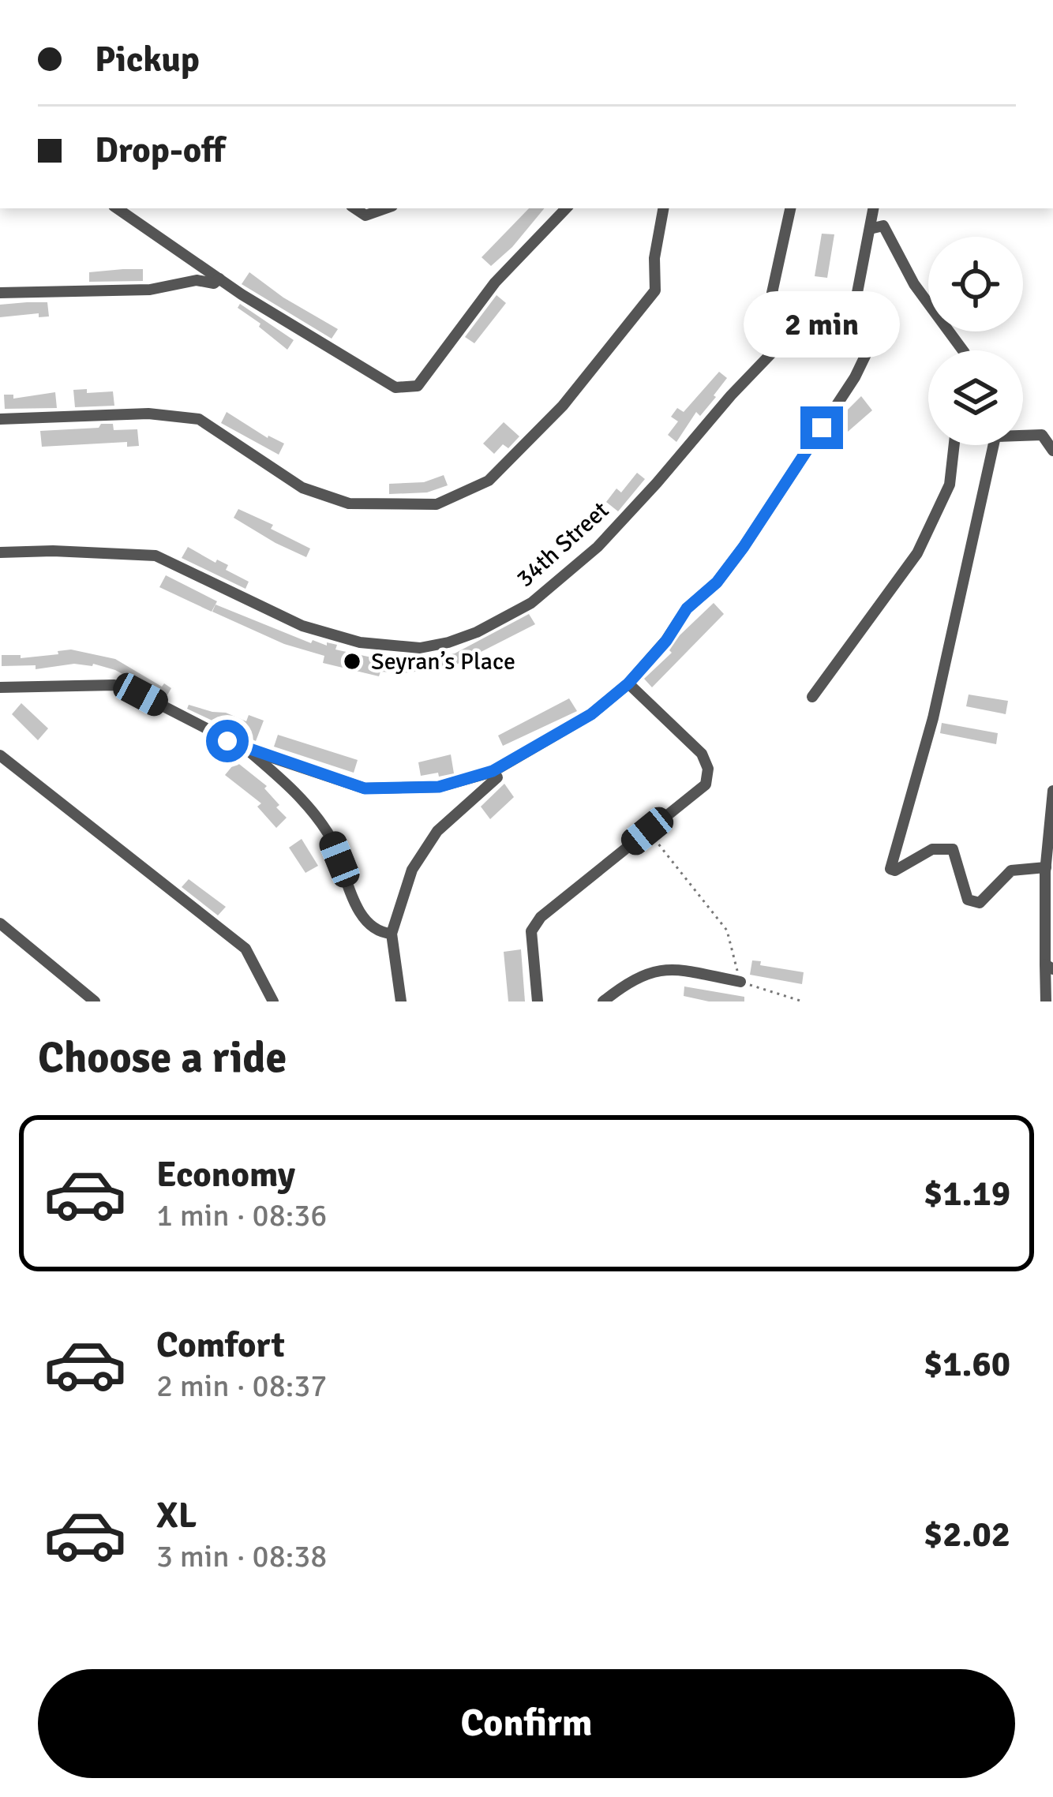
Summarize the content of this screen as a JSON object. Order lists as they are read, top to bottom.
{
  "streets": {
    "street": ["34th Street"]
  },
  "places": ["Seyran’s Place"],
  "page": {
    "banner": ["Pickup", "Drop-off"],
    "bubble": "2 min",
    "heading": "Choose a ride",
    "list": [
      {
        "name": "Economy",
        "note": "1 min · 08:36",
        "value": "$1.19"
      },
      {
        "name": "Comfort",
        "note": "2 min · 08:37",
        "value": "$1.60"
      },
      {
        "name": "XL",
        "note": "3 min · 08:38",
        "value": "$2.02"
      }
    ],
    "buttons": "Confirm"
  }
}
